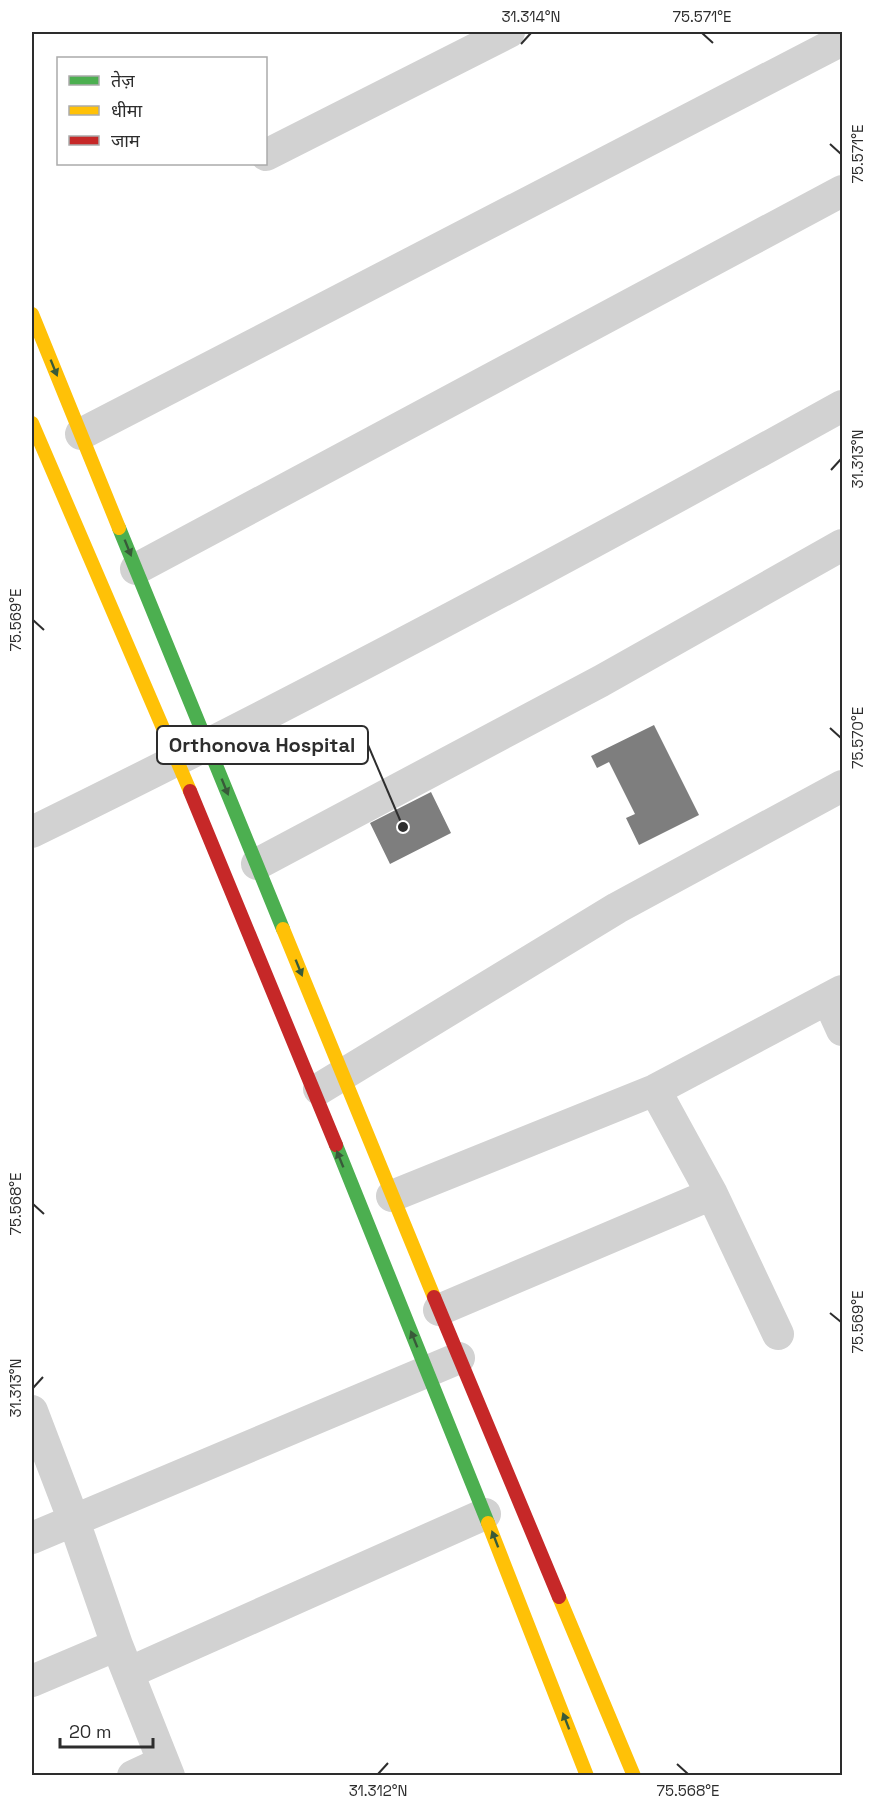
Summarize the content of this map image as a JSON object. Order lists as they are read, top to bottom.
{
  "places": ["Orthonova Hospital"],
  "legend": ["तेज़", "धीमा", "जाम"],
  "scale_bar": "20 m",
  "coordinates": [
    "31.314°N",
    "75.571°E",
    "31.313°N",
    "75.569°E",
    "75.570°E",
    "75.568°E",
    "31.312°N"
  ]
}
